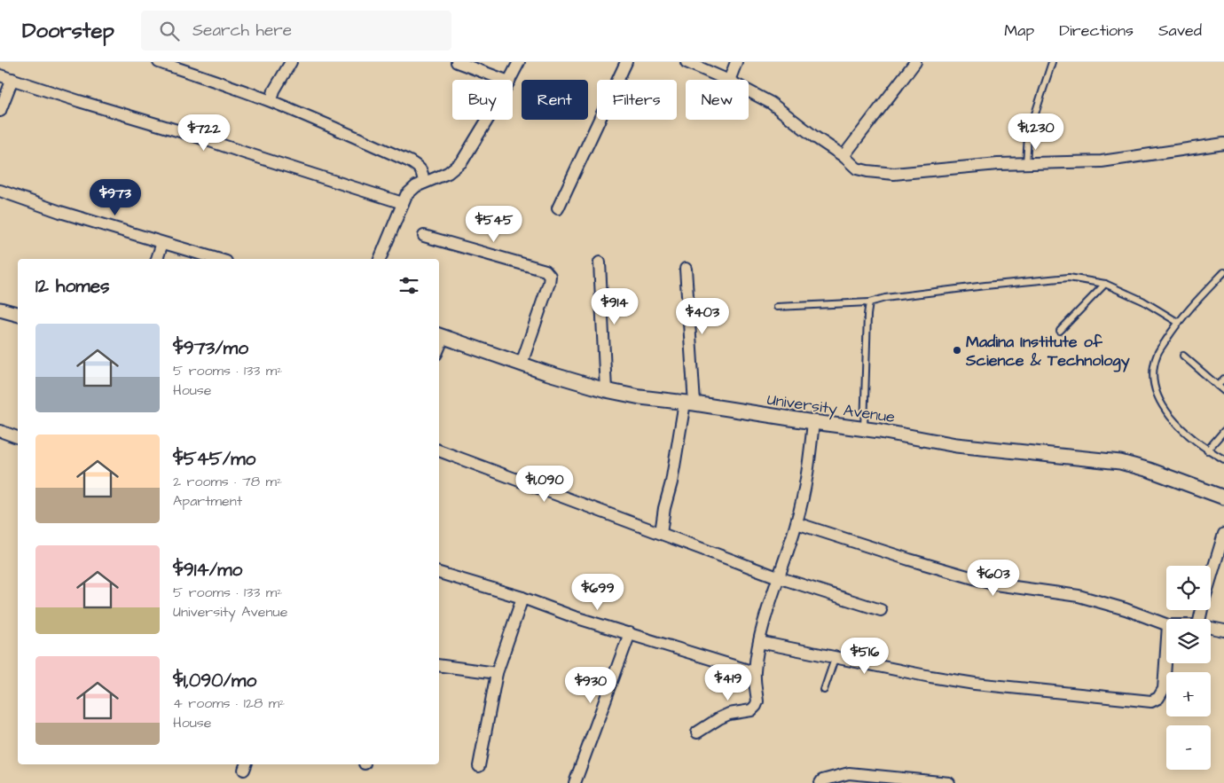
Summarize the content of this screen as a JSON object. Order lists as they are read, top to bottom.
{
  "streets": {
    "street": ["University Avenue"]
  },
  "places": ["Madina Institute of Science & Technology"],
  "page": {
    "header": "Doorstep",
    "search": "Search here",
    "nav": ["Map", "Directions", "Saved"],
    "chip": [
      "Buy",
      "Rent",
      "Filters",
      "New"
    ],
    "price": [
      "$1,230",
      "$722",
      "$973",
      "$545",
      "$914",
      "$403",
      "$1,090",
      "$603",
      "$699",
      "$516",
      "$419",
      "$930"
    ],
    "heading": "12 homes",
    "list": [
      {
        "name": "$973/mo",
        "note": "5 rooms · 133 m² · House"
      },
      {
        "name": "$545/mo",
        "note": "2 rooms · 78 m² · Apartment"
      },
      {
        "name": "$914/mo",
        "note": "5 rooms · 133 m² · University Avenue"
      },
      {
        "name": "$1,090/mo",
        "note": "4 rooms · 128 m² · House"
      }
    ],
    "map_buttons": ["+", "−"]
  }
}
